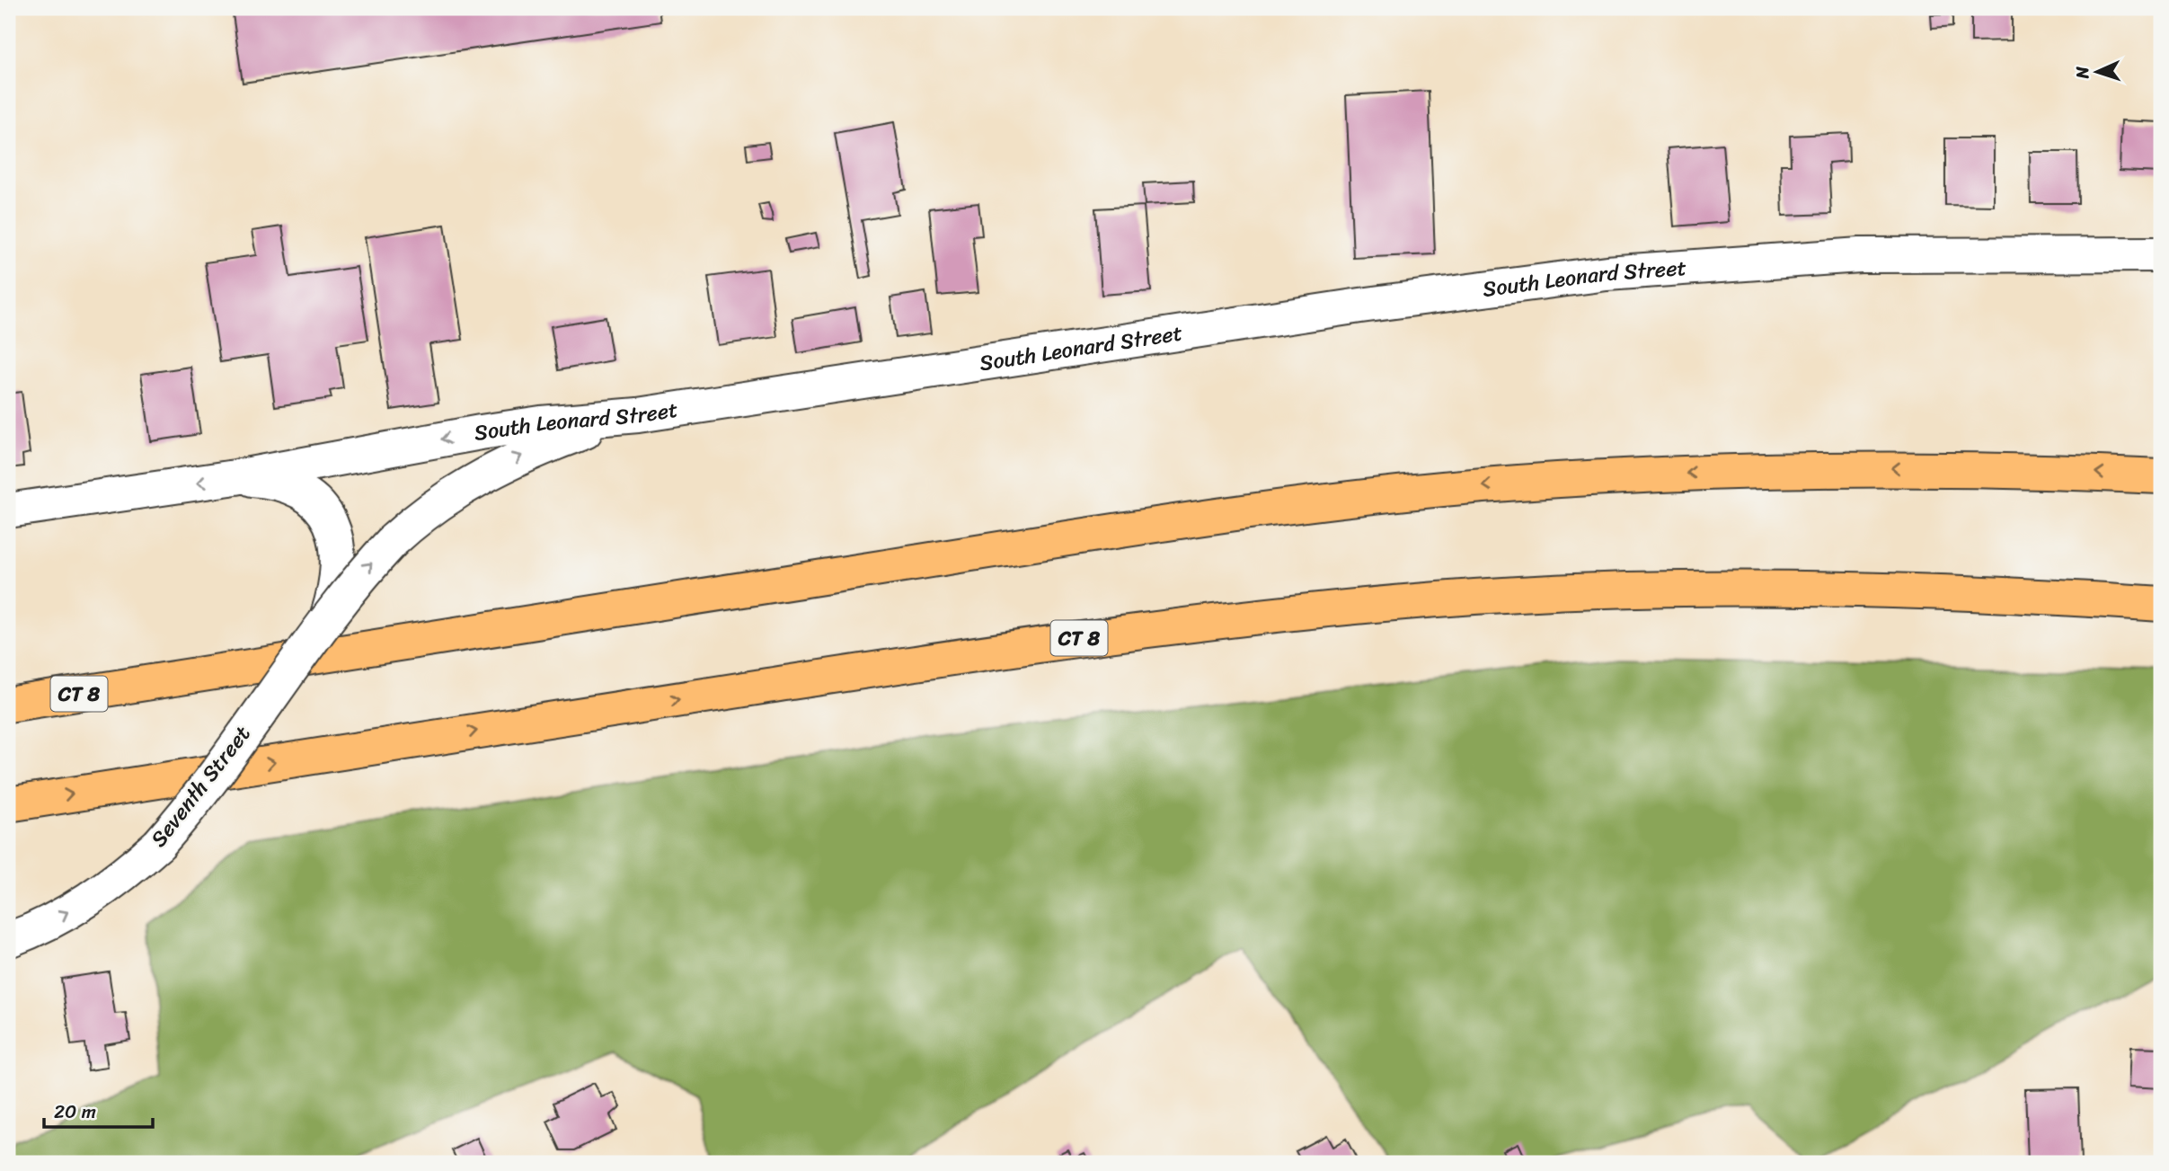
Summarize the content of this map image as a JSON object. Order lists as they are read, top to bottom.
{
  "streets": {
    "highway": ["CT 8"],
    "street": ["South Leonard Street", "Seventh Street"]
  },
  "crossings": [
    ["South Leonard Street", "Seventh Street"]
  ],
  "one_way": ["Seventh Street"],
  "scale_bar": "20 m",
  "north": "left"
}
